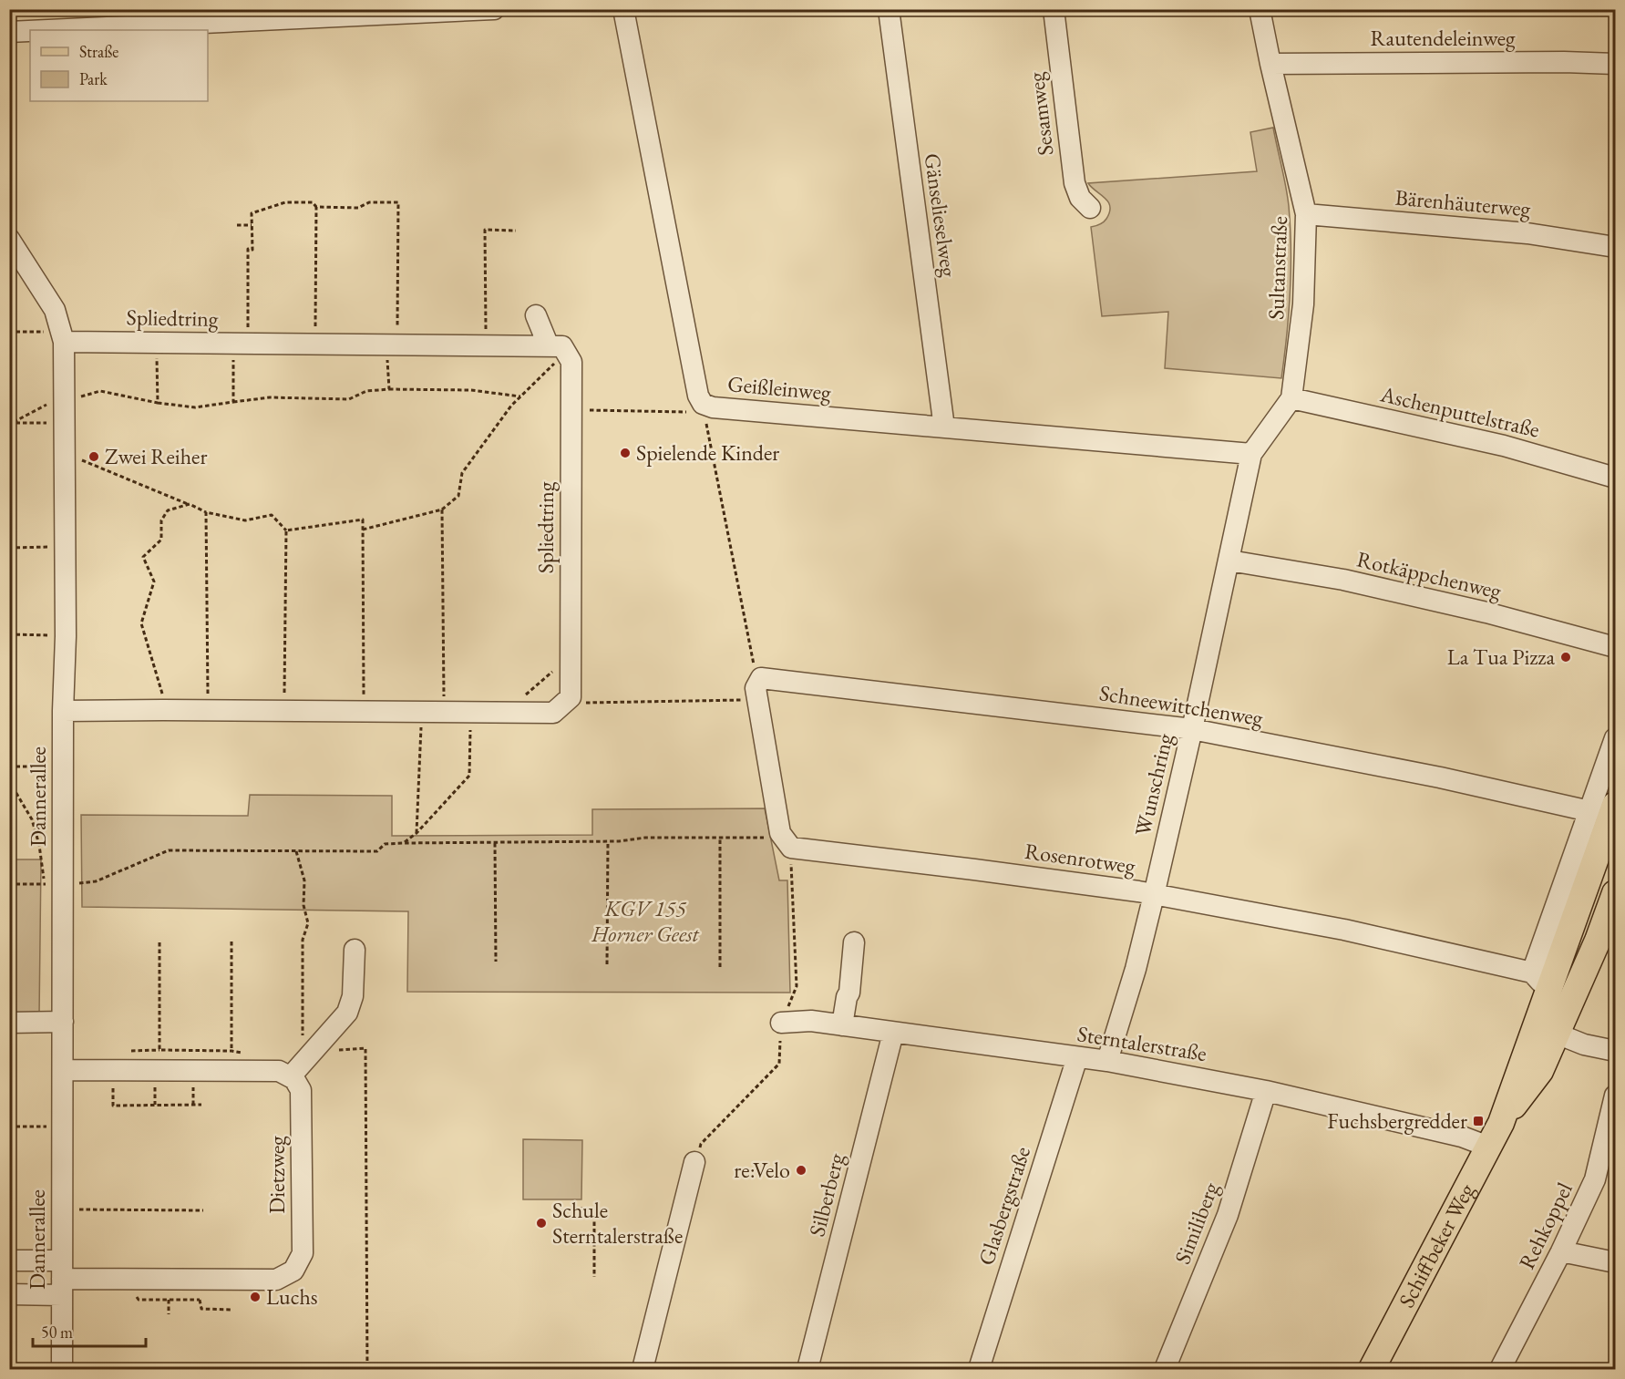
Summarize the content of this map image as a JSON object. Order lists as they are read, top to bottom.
{
  "streets": {
    "main road": ["Schiffbeker Weg"],
    "street": [
      "Rautendeleinweg",
      "Sesamweg",
      "Bärenhäuterweg",
      "Gänselieselweg",
      "Sultanstraße",
      "Spliedtring",
      "Geißleinweg",
      "Aschenputtelstraße",
      "Rotkäppchenweg",
      "Schneewittchenweg",
      "Wunschring",
      "Dannerallee",
      "Rosenrotweg",
      "Sterntalerstraße",
      "Dietzweg",
      "Silberberg",
      "Glasbergstraße",
      "Similiberg",
      "Rehkoppel"
    ]
  },
  "crossings": [
    ["Rautendeleinweg", "Sultanstraße"],
    ["Bärenhäuterweg", "Sultanstraße"],
    ["Gänselieselweg", "Geißleinweg"],
    ["Sultanstraße", "Geißleinweg"],
    ["Sultanstraße", "Aschenputtelstraße"],
    ["Sultanstraße", "Wunschring"],
    ["Spliedtring", "Dannerallee"],
    ["Geißleinweg", "Wunschring"],
    ["Rotkäppchenweg", "Wunschring"],
    ["Schneewittchenweg", "Wunschring"],
    ["Schneewittchenweg", "Schiffbeker Weg"],
    ["Wunschring", "Rosenrotweg"],
    ["Wunschring", "Sterntalerstraße"],
    ["Dannerallee", "Dietzweg"],
    ["Rosenrotweg", "Schiffbeker Weg"],
    ["Sterntalerstraße", "Silberberg"],
    ["Sterntalerstraße", "Glasbergstraße"],
    ["Sterntalerstraße", "Similiberg"],
    ["Sterntalerstraße", "Schiffbeker Weg"]
  ],
  "parks": ["KGV 155 Horner Geest"],
  "places": {
    "other": [
      "Spielende Kinder",
      "Zwei Reiher",
      "La Tua Pizza",
      "re:Velo",
      "Schule Sterntalerstraße",
      "Luchs"
    ],
    "transit": ["Fuchsbergredder"]
  },
  "legend": ["Straße", "Park"],
  "scale_bar": "50 m"
}
